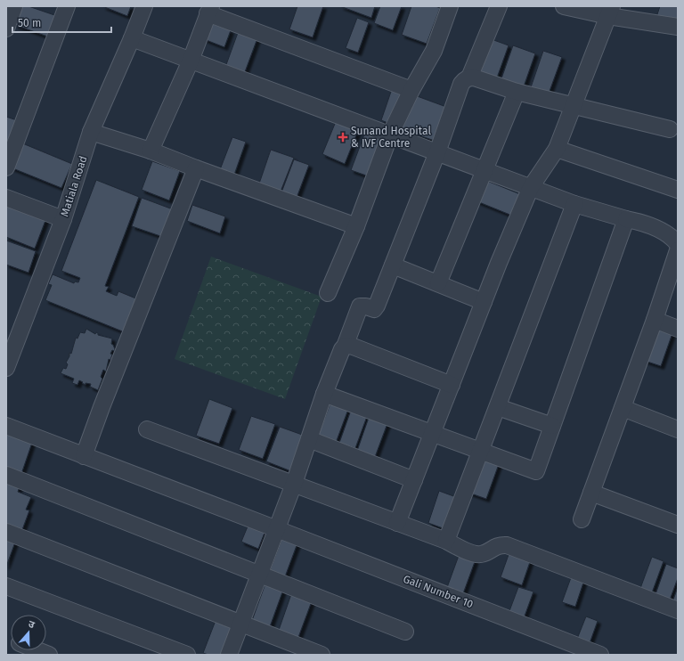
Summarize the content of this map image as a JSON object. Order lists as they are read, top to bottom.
{
  "streets": {
    "street": ["Matiala Road", "Gali Number 10"]
  },
  "places": {
    "health": ["Sunand Hospital & IVF Centre"]
  },
  "scale_bar": "50 m",
  "north": "top"
}
